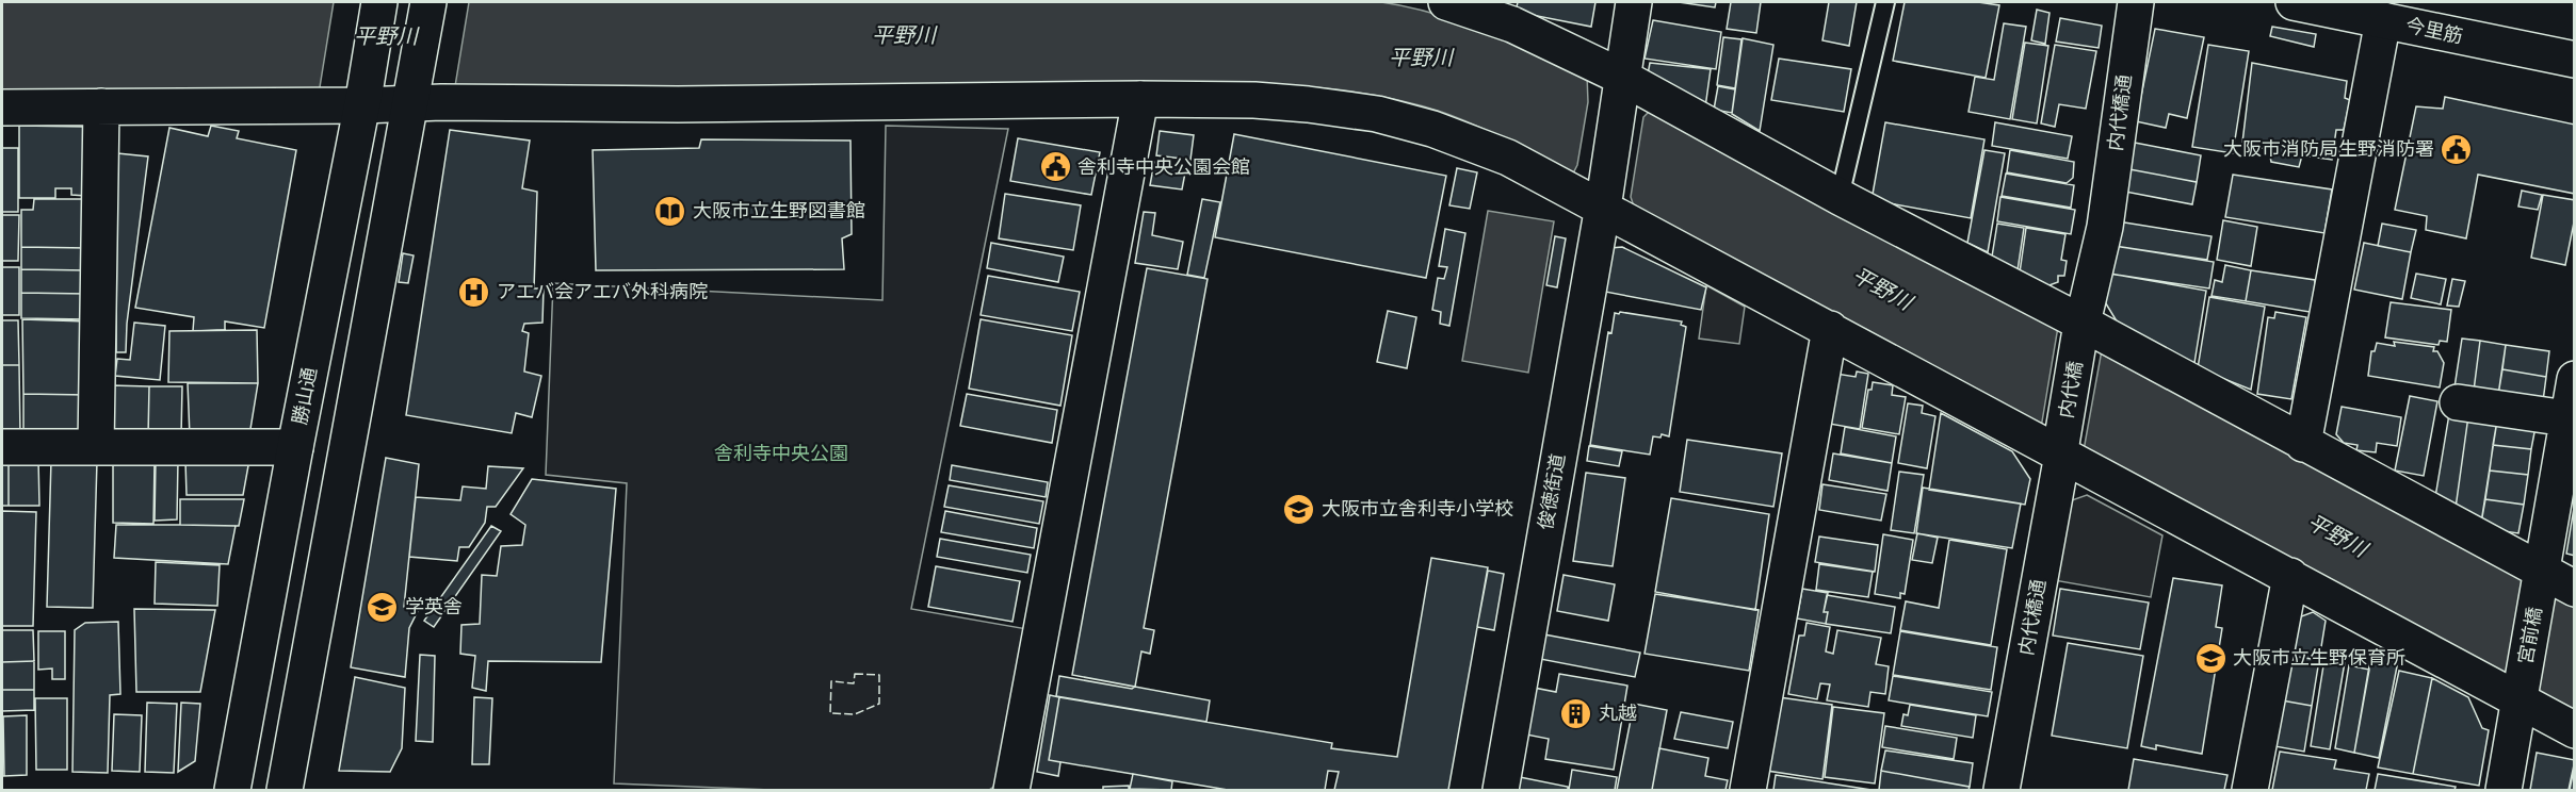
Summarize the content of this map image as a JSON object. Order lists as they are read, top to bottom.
{
  "streets": {
    "street": [
      "今里筋",
      "内代橋通",
      "内代橋",
      "勝山通",
      "俊徳街道",
      "宮前橋"
    ]
  },
  "crossings": [
    ["内代橋通", "内代橋"]
  ],
  "water": ["平野川"],
  "parks": ["舎利寺中央公園"],
  "places": {
    "public building": ["大阪市消防局生野消防署", "舎利寺中央公園会館"],
    "library": ["大阪市立生野図書館"],
    "hospital": ["アエバ会アエバ外科病院"],
    "school or university": ["大阪市立舎利寺小学校", "学英舎", "大阪市立生野保育所"],
    "building": ["丸越"]
  }
}
